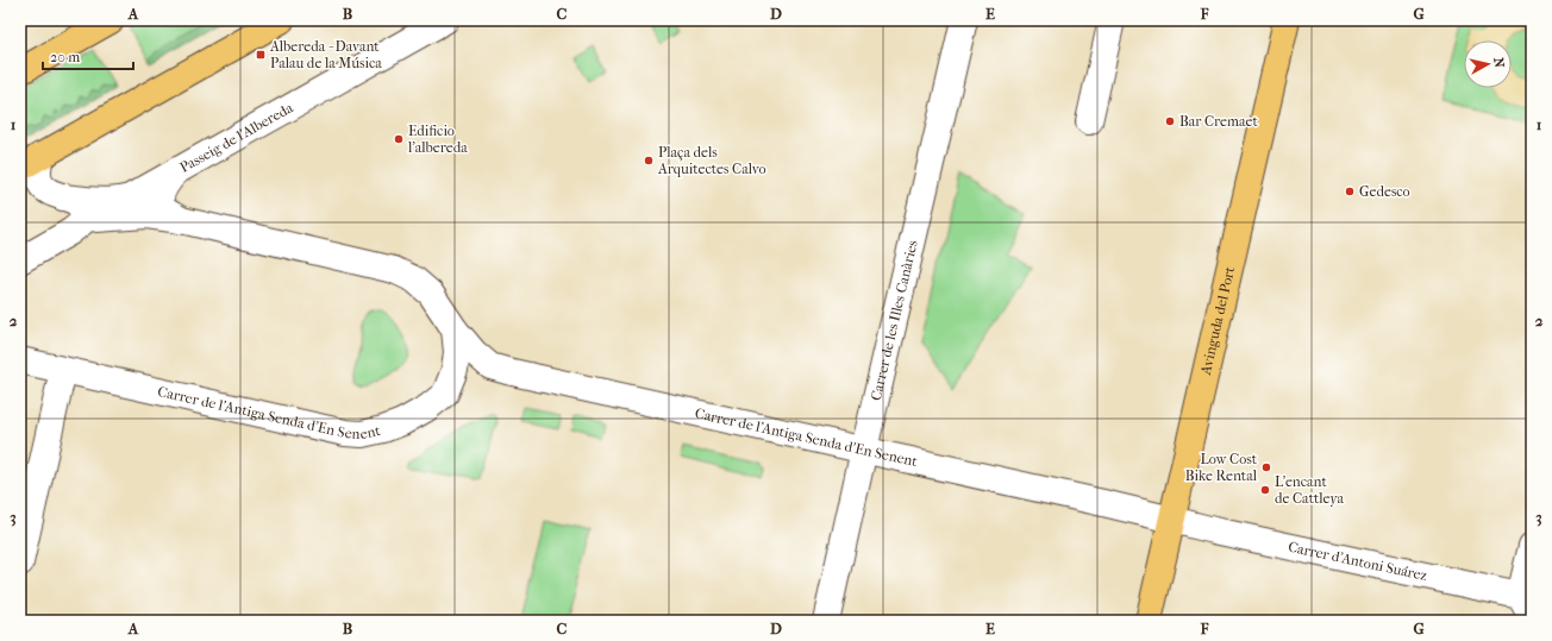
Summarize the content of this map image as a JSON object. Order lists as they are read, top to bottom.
{
  "streets": {
    "main road": ["Avinguda del Port"],
    "street": [
      "Passeig de l'Albereda",
      "Carrer de les Illes Canàries",
      "Carrer de l'Antiga Senda d'En Senent",
      "Carrer d'Antoni Suárez"
    ]
  },
  "crossings": [
    ["Passeig de l'Albereda", "Carrer de l'Antiga Senda d'En Senent"],
    ["Carrer de les Illes Canàries", "Carrer de l'Antiga Senda d'En Senent"],
    ["Avinguda del Port", "Carrer de l'Antiga Senda d'En Senent"],
    ["Avinguda del Port", "Carrer d'Antoni Suárez"],
    ["Carrer de l'Antiga Senda d'En Senent", "Carrer d'Antoni Suárez"]
  ],
  "places": {
    "transit": ["Albereda - Davant Palau de la Música"],
    "other": [
      "Bar Cremaet",
      "Edificio l'albereda",
      "Plaça dels Arquitectes Calvo",
      "Gedesco",
      "Low Cost Bike Rental",
      "L'encant de Cattleya"
    ]
  },
  "scale_bar": "20 m",
  "north": "right",
  "grid": {
    "columns": [
      "A",
      "B",
      "C",
      "D",
      "E",
      "F",
      "G"
    ],
    "rows": ["1", "2", "3"]
  }
}
